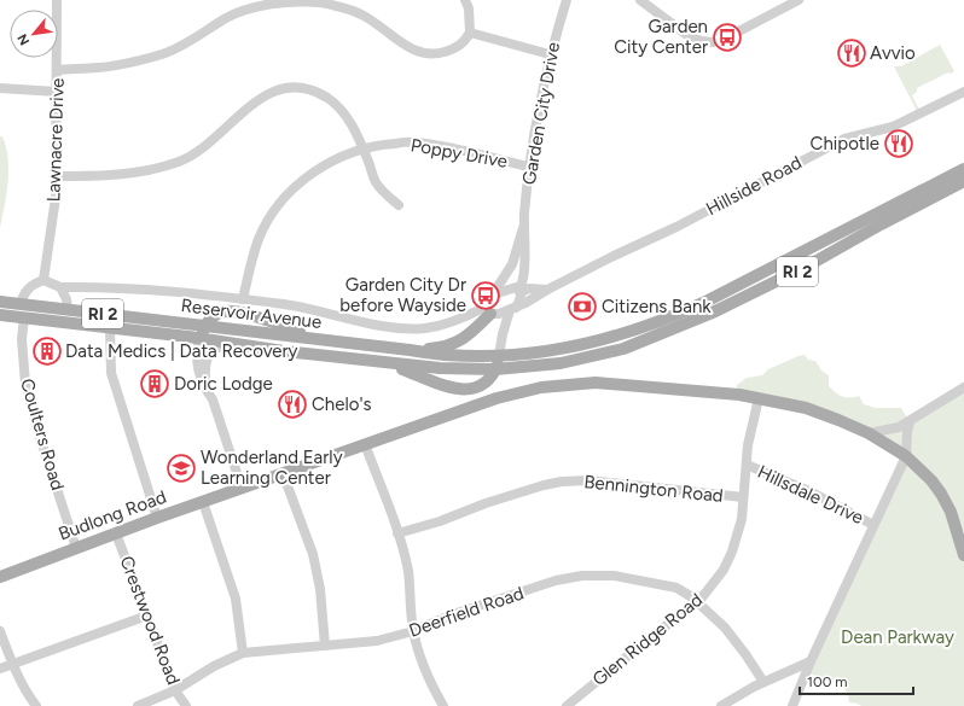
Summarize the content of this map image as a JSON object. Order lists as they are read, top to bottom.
{
  "streets": {
    "main road": ["RI 2", "Reservoir Avenue", "Budlong Road"],
    "street": [
      "Garden City Drive",
      "Lawnacre Drive",
      "Poppy Drive",
      "Hillside Road",
      "Coulters Road",
      "Bennington Road",
      "Hillsdale Drive",
      "Deerfield Road",
      "Crestwood Road",
      "Glen Ridge Road"
    ]
  },
  "crossings": [
    ["Garden City Drive", "Poppy Drive"],
    ["Garden City Drive", "Hillside Road"],
    ["Garden City Drive", "RI 2"],
    ["Garden City Drive", "Reservoir Avenue"],
    ["RI 2", "Reservoir Avenue"],
    ["Reservoir Avenue", "Coulters Road"],
    ["Coulters Road", "Budlong Road"],
    ["Bennington Road", "Glen Ridge Road"],
    ["Hillsdale Drive", "Glen Ridge Road"],
    ["Budlong Road", "Crestwood Road"],
    ["Budlong Road", "Glen Ridge Road"],
    ["Deerfield Road", "Crestwood Road"],
    ["Deerfield Road", "Glen Ridge Road"]
  ],
  "parks": ["Dean Parkway"],
  "places": {
    "bus stop": ["Garden City Center", "Garden City Dr before Wayside"],
    "restaurant": ["Avvio", "Chipotle", "Chelo's"],
    "bank": ["Citizens Bank"],
    "building": ["Data Medics | Data Recovery", "Doric Lodge"],
    "school or university": ["Wonderland Early Learning Center"]
  },
  "scale_bar": "100 m",
  "north": "bottom left"
}
